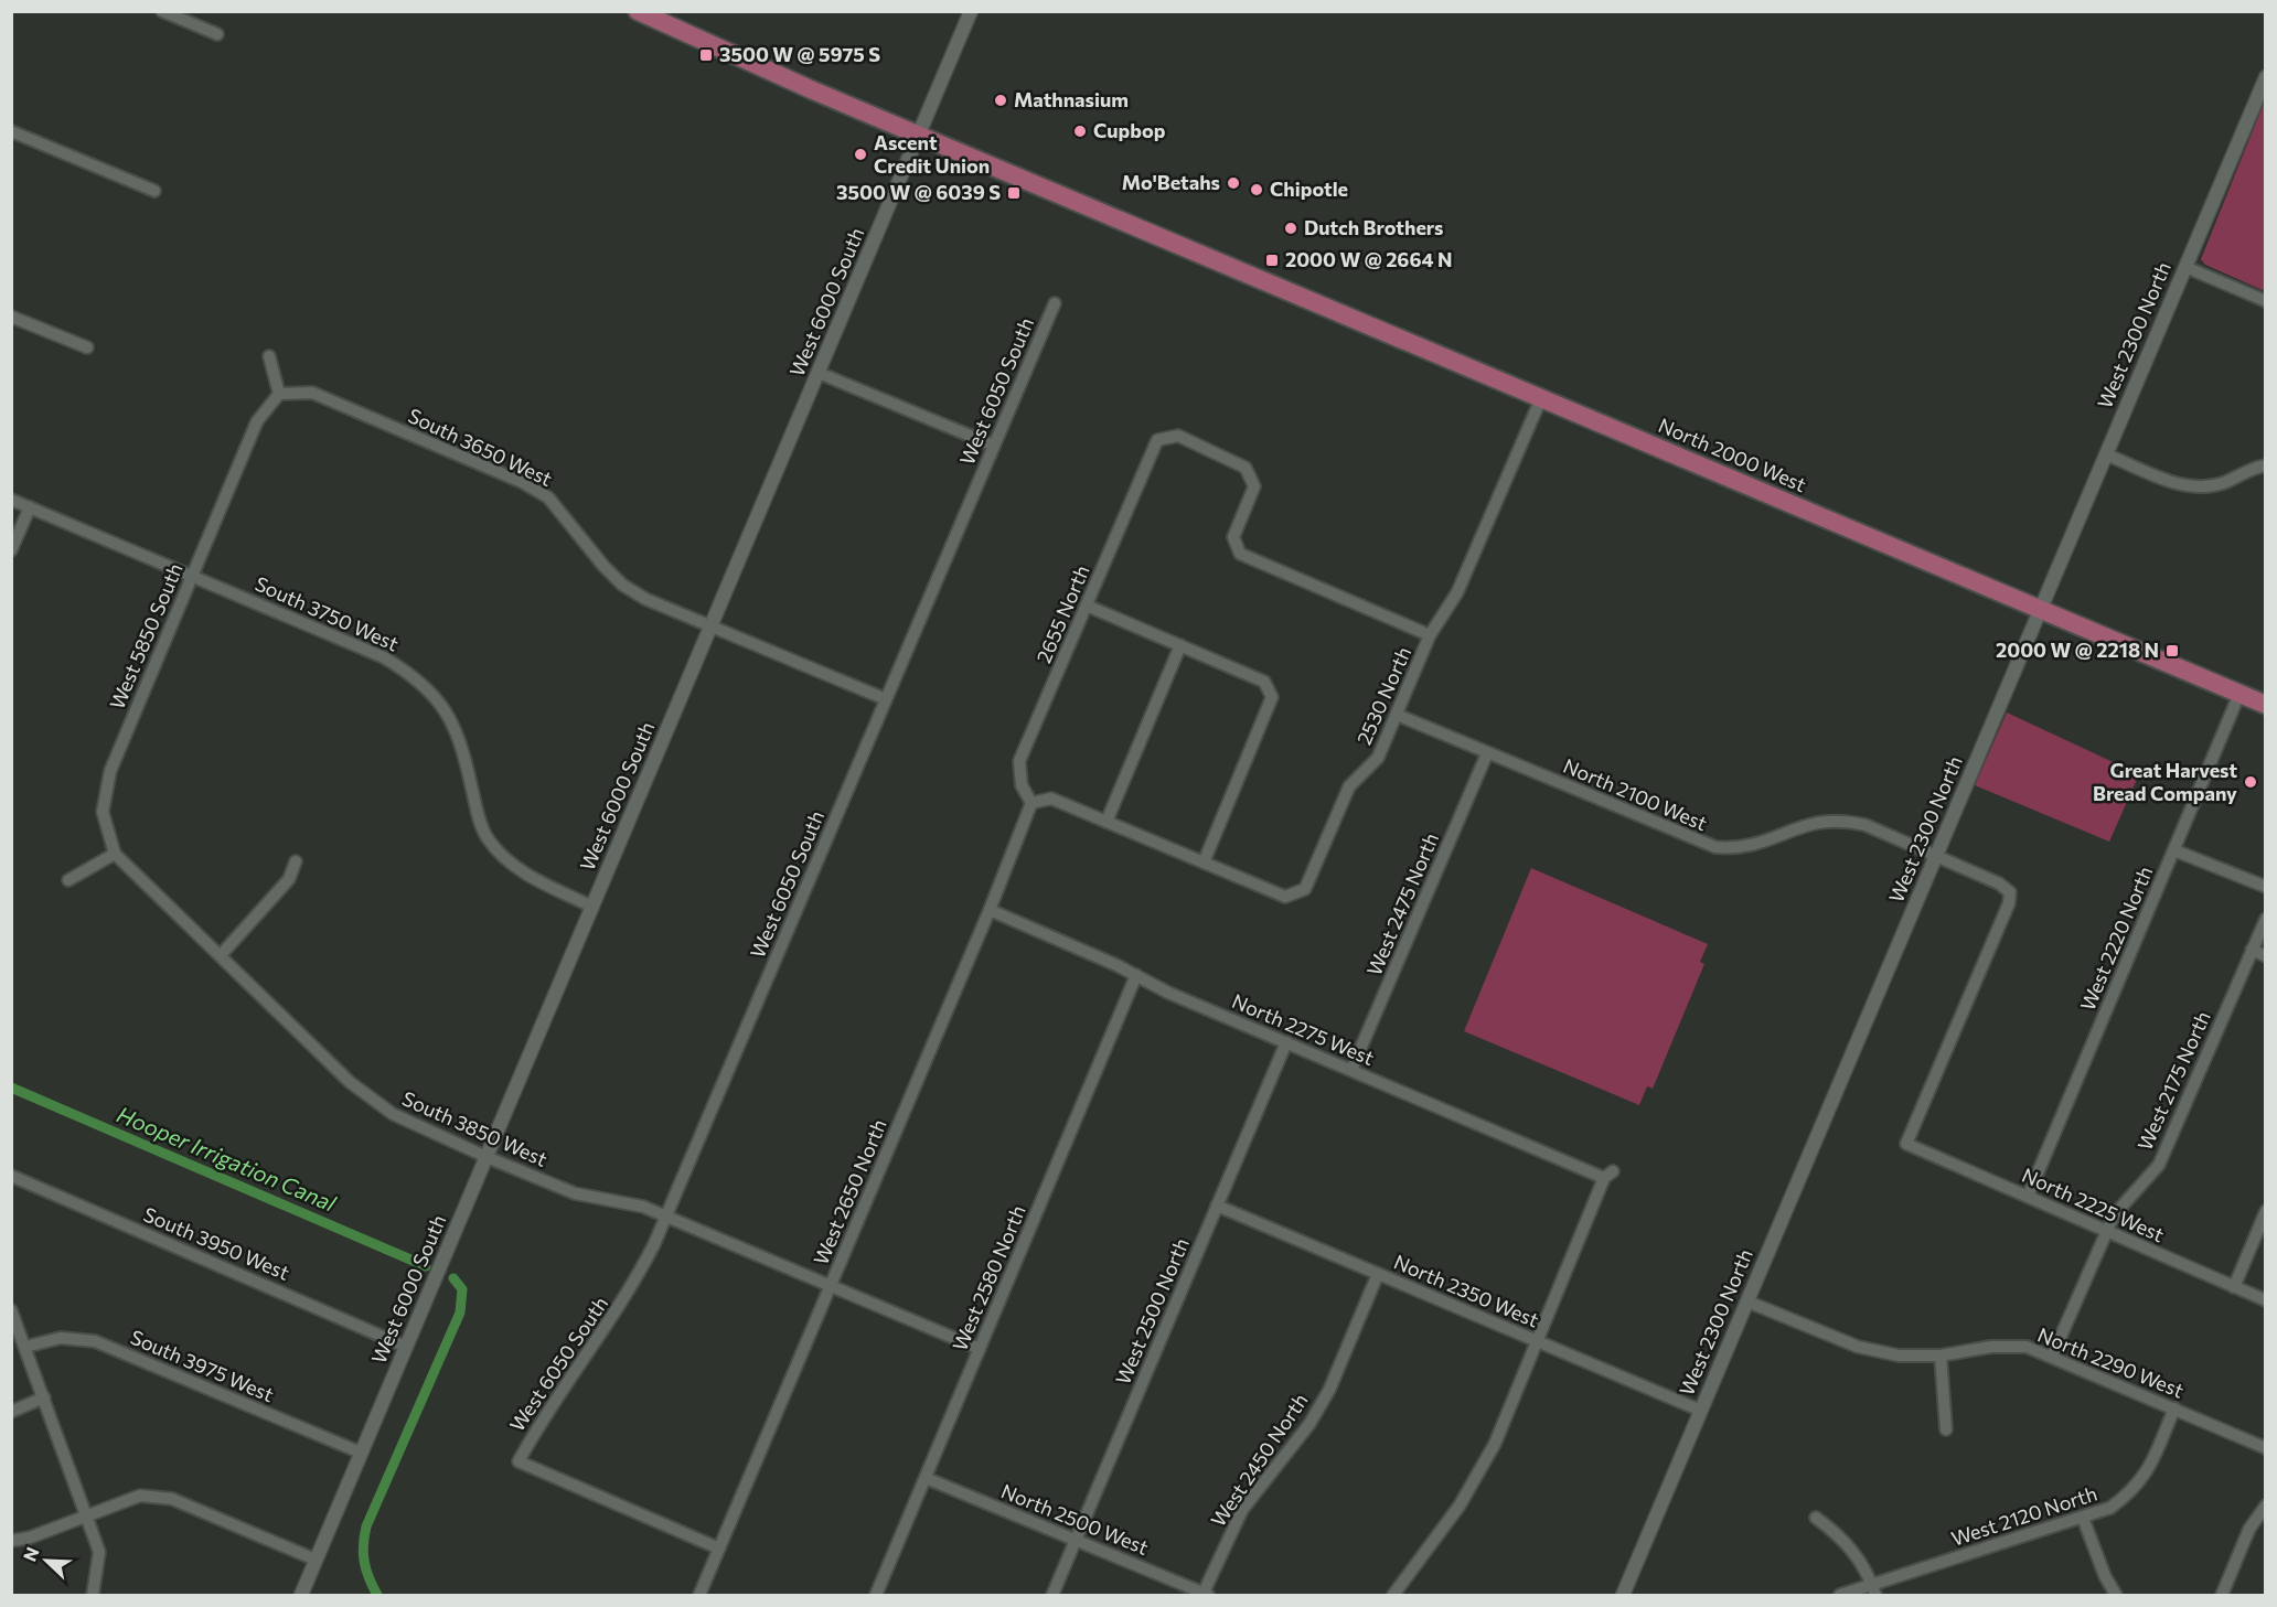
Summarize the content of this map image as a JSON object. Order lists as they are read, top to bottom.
{
  "streets": {
    "main road": ["North 2000 West"],
    "street": [
      "West 6000 South",
      "West 2300 North",
      "West 6050 South",
      "South 3650 West",
      "South 3750 West",
      "2655 North",
      "West 5850 South",
      "2530 North",
      "North 2100 West",
      "West 2475 North",
      "West 2220 North",
      "North 2275 West",
      "West 2175 North",
      "South 3850 West",
      "West 2650 North",
      "North 2225 West",
      "South 3950 West",
      "West 2580 North",
      "North 2350 West",
      "West 2500 North",
      "North 2290 West",
      "South 3975 West",
      "West 2450 North",
      "West 2120 North",
      "North 2500 West"
    ]
  },
  "crossings": [
    ["West 6000 South", "South 3650 West"],
    ["West 6000 South", "North 2000 West"],
    ["West 6000 South", "South 3750 West"],
    ["West 6000 South", "South 3850 West"],
    ["West 6000 South", "South 3950 West"],
    ["West 6000 South", "South 3975 West"],
    ["West 2300 North", "North 2000 West"],
    ["West 2300 North", "North 2100 West"],
    ["West 2300 North", "North 2350 West"],
    ["West 2300 North", "North 2290 West"],
    ["West 6050 South", "South 3650 West"],
    ["West 6050 South", "South 3850 West"],
    ["West 6050 South", "West 2650 North"],
    ["South 3650 West", "West 5850 South"],
    ["North 2000 West", "2530 North"],
    ["North 2000 West", "West 2220 North"],
    ["South 3750 West", "West 5850 South"],
    ["2655 North", "2530 North"],
    ["2655 North", "West 2650 North"],
    ["West 5850 South", "South 3850 West"],
    ["2530 North", "North 2100 West"],
    ["North 2100 West", "West 2475 North"],
    ["North 2100 West", "North 2225 West"],
    ["West 2475 North", "North 2275 West"],
    ["West 2220 North", "North 2225 West"],
    ["North 2275 West", "West 2650 North"],
    ["North 2275 West", "West 2580 North"],
    ["North 2275 West", "North 2350 West"],
    ["North 2275 West", "West 2500 North"],
    ["West 2175 North", "North 2225 West"],
    ["West 2175 North", "North 2290 West"],
    ["South 3850 West", "West 2650 North"],
    ["South 3850 West", "West 2580 North"],
    ["West 2580 North", "North 2500 West"],
    ["North 2350 West", "West 2500 North"],
    ["North 2350 West", "West 2450 North"],
    ["West 2500 North", "North 2500 West"],
    ["North 2290 West", "West 2120 North"],
    ["West 2450 North", "North 2500 West"]
  ],
  "water": ["Hooper Irrigation Canal"],
  "places": {
    "transit": [
      "3500 W @ 5975 S",
      "3500 W @ 6039 S",
      "2000 W @ 2664 N",
      "2000 W @ 2218 N"
    ],
    "other": [
      "Mathnasium",
      "Cupbop",
      "Ascent Credit Union",
      "Mo'Betahs",
      "Chipotle",
      "Dutch Brothers",
      "Great Harvest Bread Company"
    ]
  },
  "north": "top left"
}
